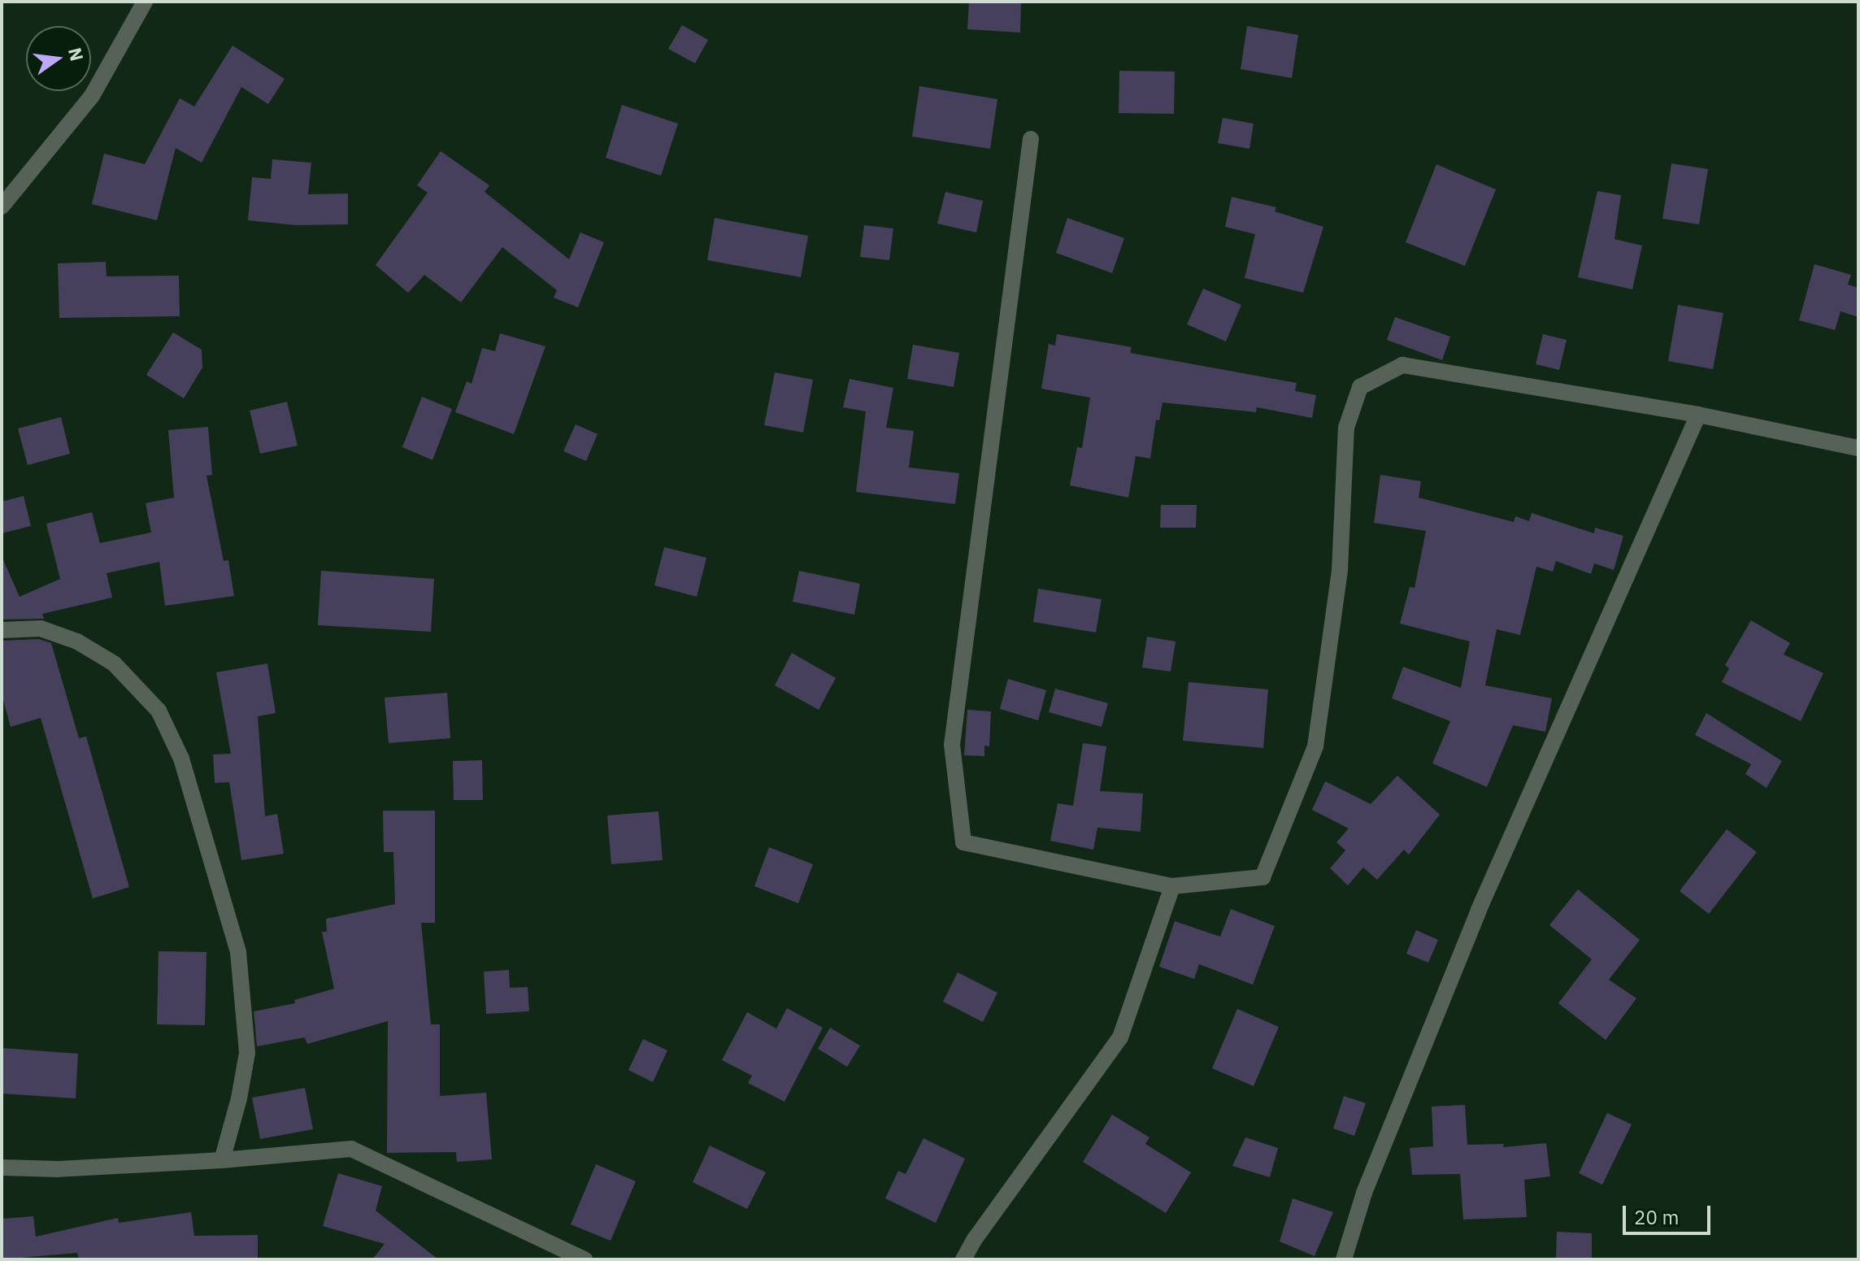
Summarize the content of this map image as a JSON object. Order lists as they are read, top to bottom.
{
  "scale_bar": "20 m",
  "north": "right"
}
